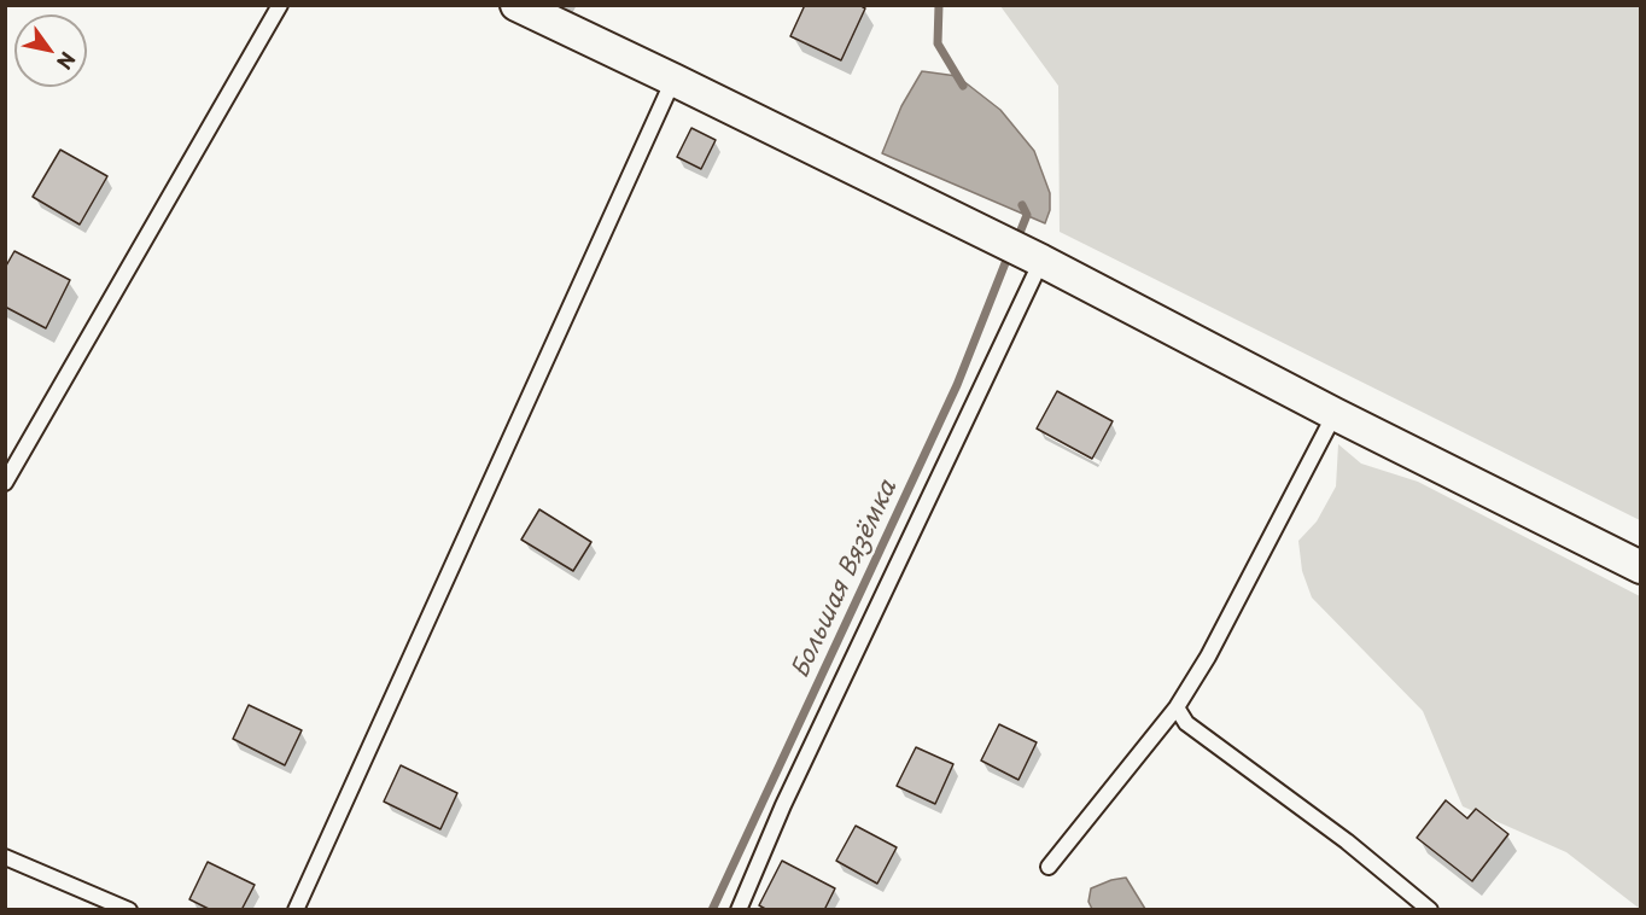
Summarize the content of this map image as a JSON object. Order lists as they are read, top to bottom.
{
  "water": ["Большая Вязёмка"],
  "north": "bottom right"
}
